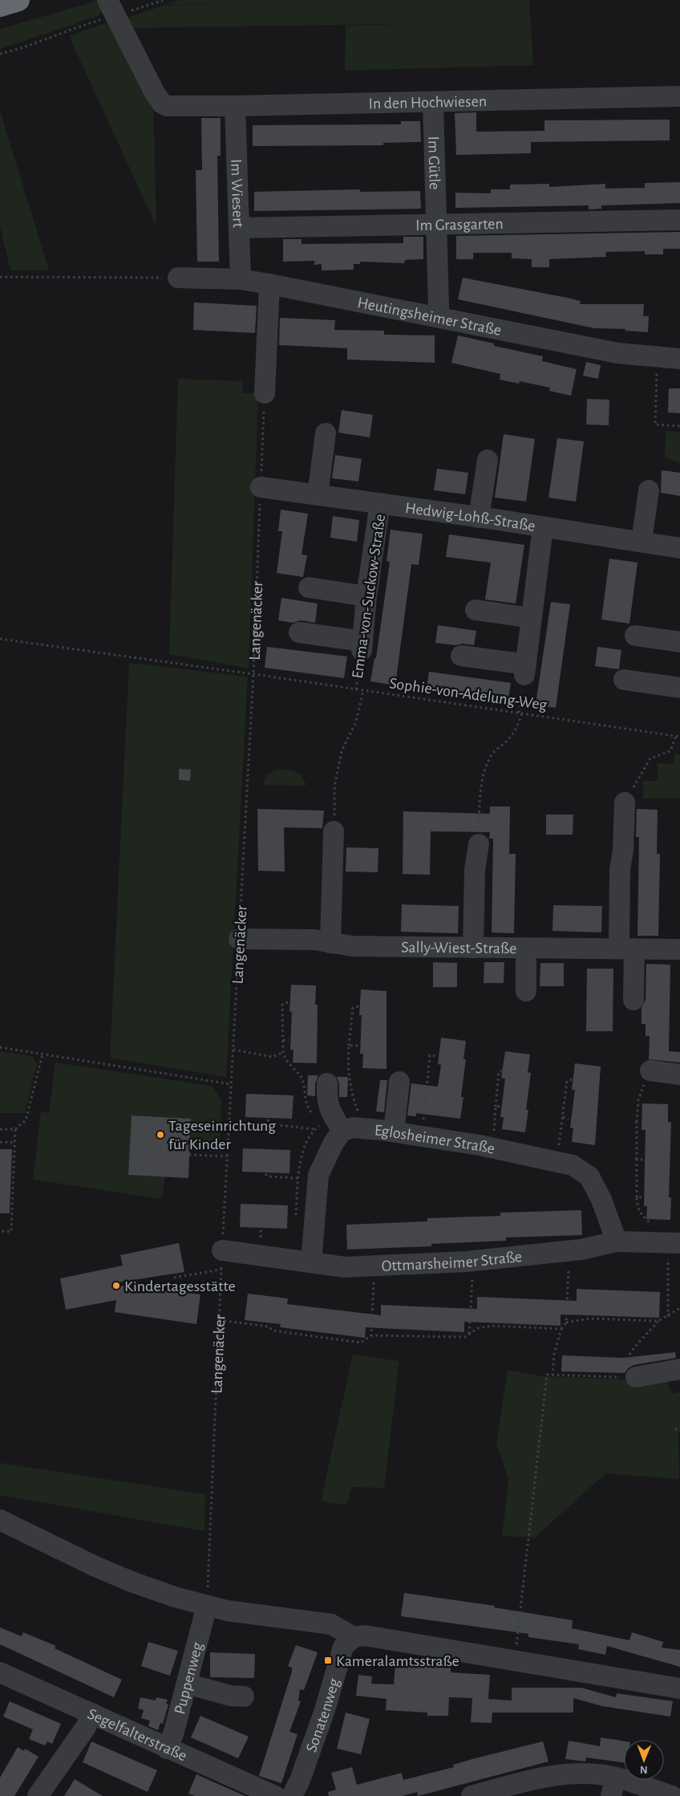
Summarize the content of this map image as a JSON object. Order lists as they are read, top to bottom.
{
  "streets": {
    "street": [
      "In den Hochwiesen",
      "Im Gütle",
      "Im Wiesert",
      "Im Grasgarten",
      "Heutingsheimer Straße",
      "Hedwig-Lohß-Straße",
      "Emma-von-Suckow-Straße",
      "Sally-Wiest-Straße",
      "Eglosheimer Straße",
      "Ottmarsheimer Straße",
      "Puppenweg",
      "Sonatenweg",
      "Segelfalterstraße"
    ],
    "path": ["Langenäcker", "Sophie-von-Adelung-Weg"]
  },
  "crossings": [
    ["In den Hochwiesen", "Im Gütle"],
    ["In den Hochwiesen", "Im Wiesert"],
    ["Im Gütle", "Im Grasgarten"],
    ["Im Gütle", "Heutingsheimer Straße"],
    ["Im Wiesert", "Im Grasgarten"],
    ["Im Wiesert", "Heutingsheimer Straße"],
    ["Hedwig-Lohß-Straße", "Emma-von-Suckow-Straße"],
    ["Hedwig-Lohß-Straße", "Langenäcker"],
    ["Emma-von-Suckow-Straße", "Sophie-von-Adelung-Weg"],
    ["Langenäcker", "Sophie-von-Adelung-Weg"],
    ["Langenäcker", "Sally-Wiest-Straße"],
    ["Langenäcker", "Ottmarsheimer Straße"],
    ["Langenäcker", "Puppenweg"],
    ["Eglosheimer Straße", "Ottmarsheimer Straße"],
    ["Puppenweg", "Segelfalterstraße"]
  ],
  "places": {
    "other": ["Tageseinrichtung für Kinder", "Kindertagesstätte"],
    "transit": ["Kameralamtsstraße"]
  },
  "north": "bottom"
}
